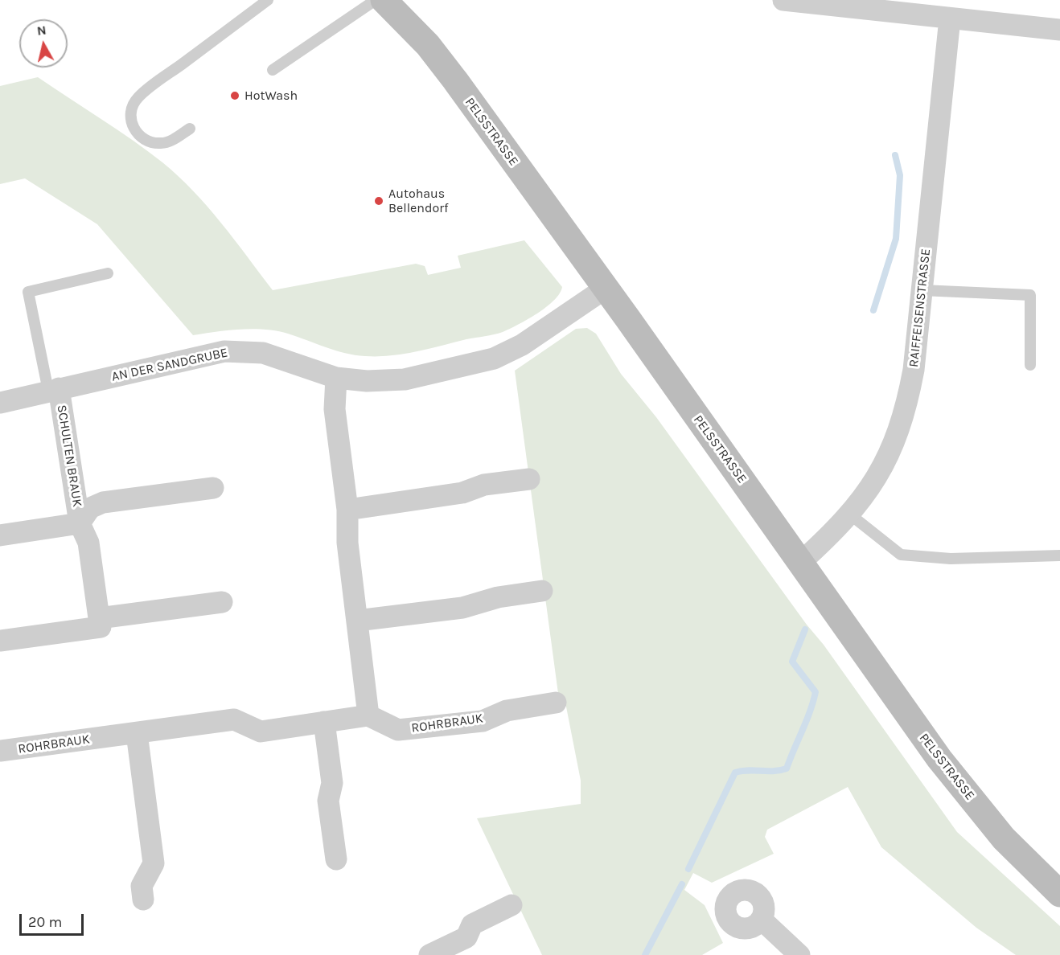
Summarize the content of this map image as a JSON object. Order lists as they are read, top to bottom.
{
  "streets": {
    "main road": ["PELSSTRASSE"],
    "street": [
      "RAIFFEISENSTRASSE",
      "AN DER SANDGRUBE",
      "SCHULTEN BRAUK",
      "ROHRBRAUK"
    ]
  },
  "crossings": [
    ["PELSSTRASSE", "RAIFFEISENSTRASSE"],
    ["PELSSTRASSE", "AN DER SANDGRUBE"],
    ["AN DER SANDGRUBE", "SCHULTEN BRAUK"]
  ],
  "places": ["HotWash", "Autohaus Bellendorf"],
  "scale_bar": "20 m",
  "north": "top"
}
